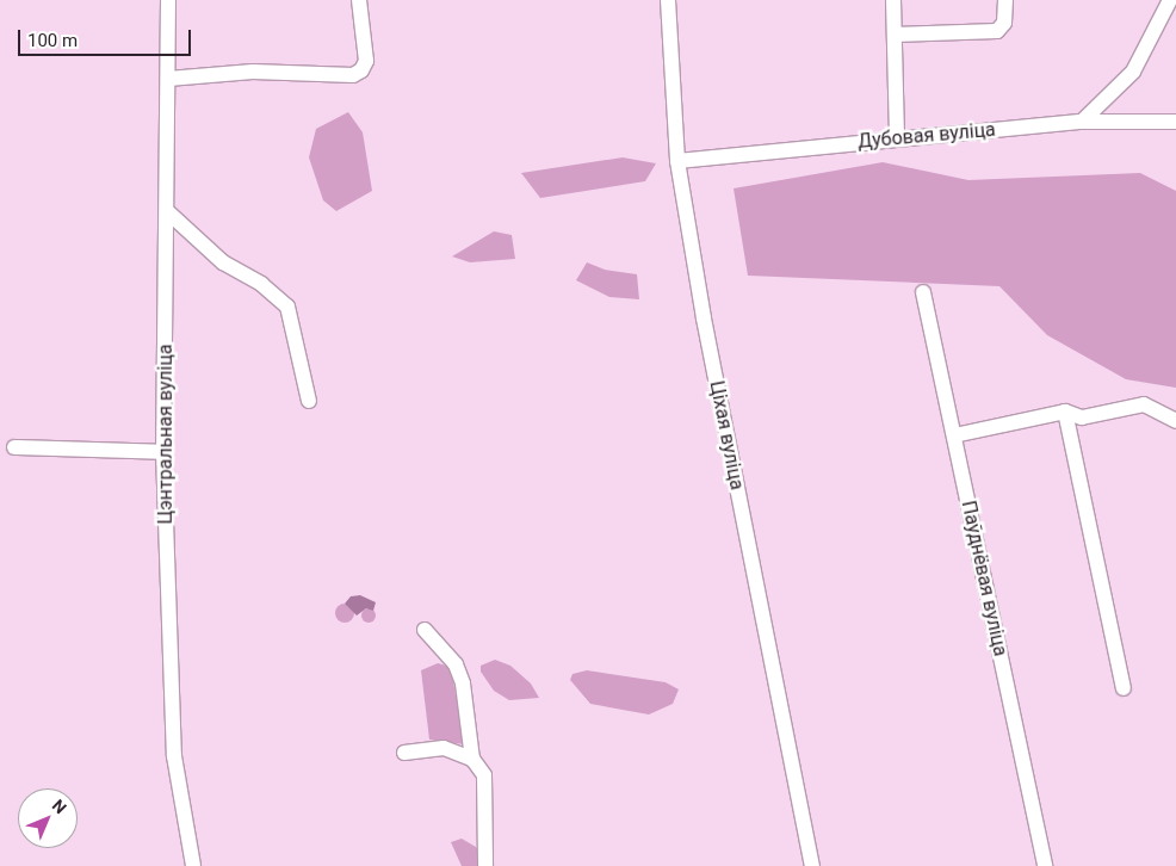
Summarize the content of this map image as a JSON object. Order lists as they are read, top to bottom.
{
  "streets": {
    "street": [
      "Дубовая вуліца",
      "Цэнтральная вуліца",
      "Ціхая вуліца",
      "Паўднёвая вуліца"
    ]
  },
  "crossings": [
    ["Дубовая вуліца", "Ціхая вуліца"]
  ],
  "scale_bar": "100 m",
  "north": "top right"
}
